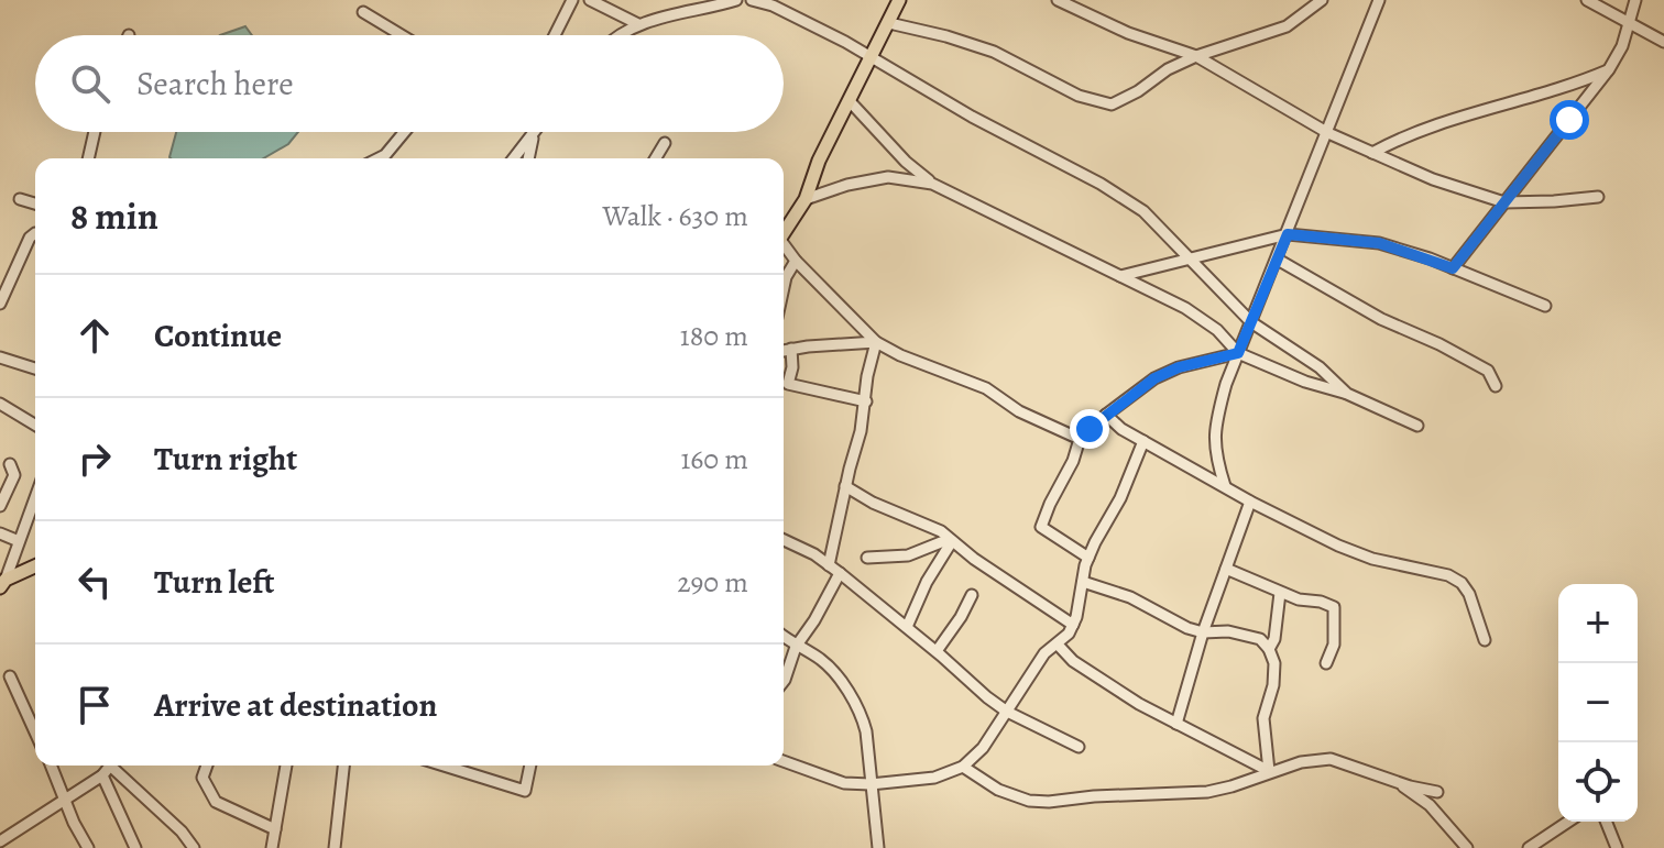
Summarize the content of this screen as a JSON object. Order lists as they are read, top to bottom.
{
  "page": {
    "search": "Search here",
    "heading": ["8 min", "Walk · 630 m"],
    "list": [
      ["Continue", "180 m"],
      ["Turn right", "160 m"],
      ["Turn left", "290 m"],
      "Arrive at destination"
    ],
    "map_buttons": ["+", "−"]
  }
}
